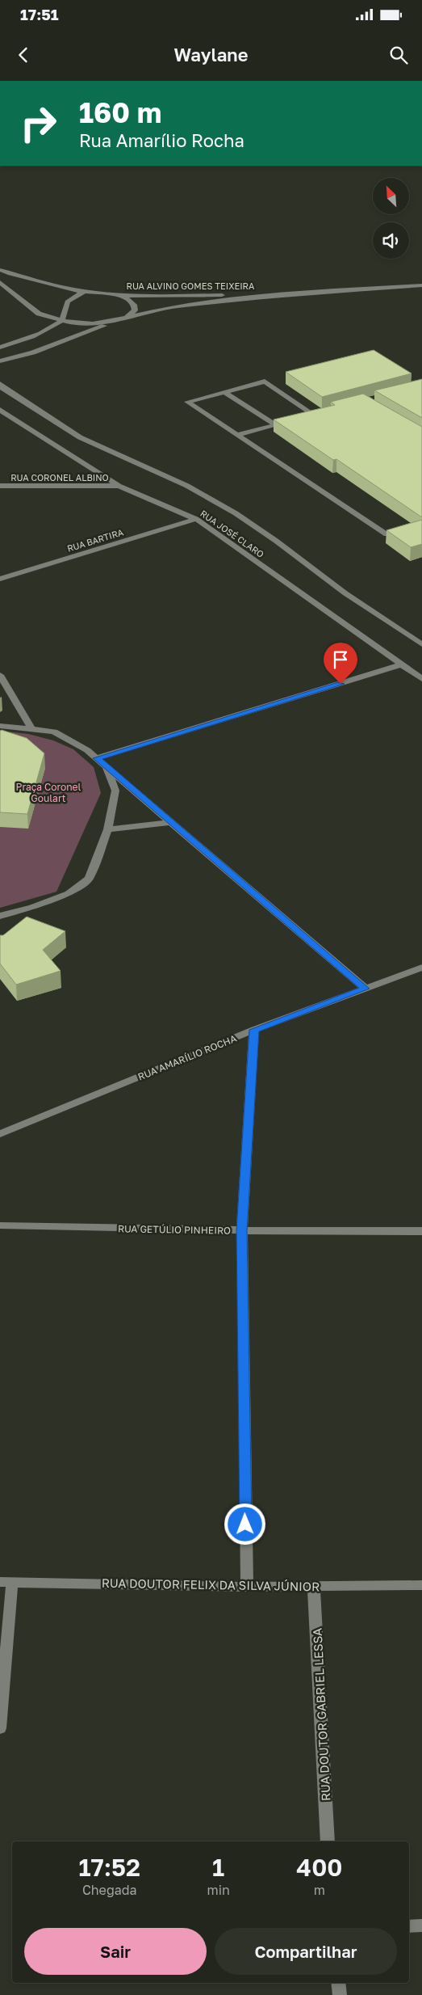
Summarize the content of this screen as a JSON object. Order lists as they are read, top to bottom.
{
  "streets": {
    "street": [
      "RUA ALVINO GOMES TEIXEIRA",
      "RUA CORONEL ALBINO",
      "RUA JOSÉ CLARO",
      "RUA BARTIRA",
      "RUA AMARÍLIO ROCHA",
      "RUA GETÚLIO PINHEIRO",
      "RUA DOUTOR FELIX DA SILVA JÚNIOR",
      "RUA DOUTOR GABRIEL LESSA"
    ]
  },
  "crossings": [
    ["RUA CORONEL ALBINO", "RUA JOSÉ CLARO"],
    ["RUA JOSÉ CLARO", "RUA BARTIRA"],
    ["RUA DOUTOR FELIX DA SILVA JÚNIOR", "RUA DOUTOR GABRIEL LESSA"]
  ],
  "parks": ["Praça Coronel Goulart"],
  "north": "top left",
  "page": {
    "status": "17:51",
    "header": "Waylane",
    "turn": ["160 m", "Rua Amarílio Rocha"],
    "eta": [
      "17:52",
      "Chegada",
      "1",
      "min",
      "400",
      "m"
    ],
    "buttons": ["Sair", "Compartilhar"]
  }
}
